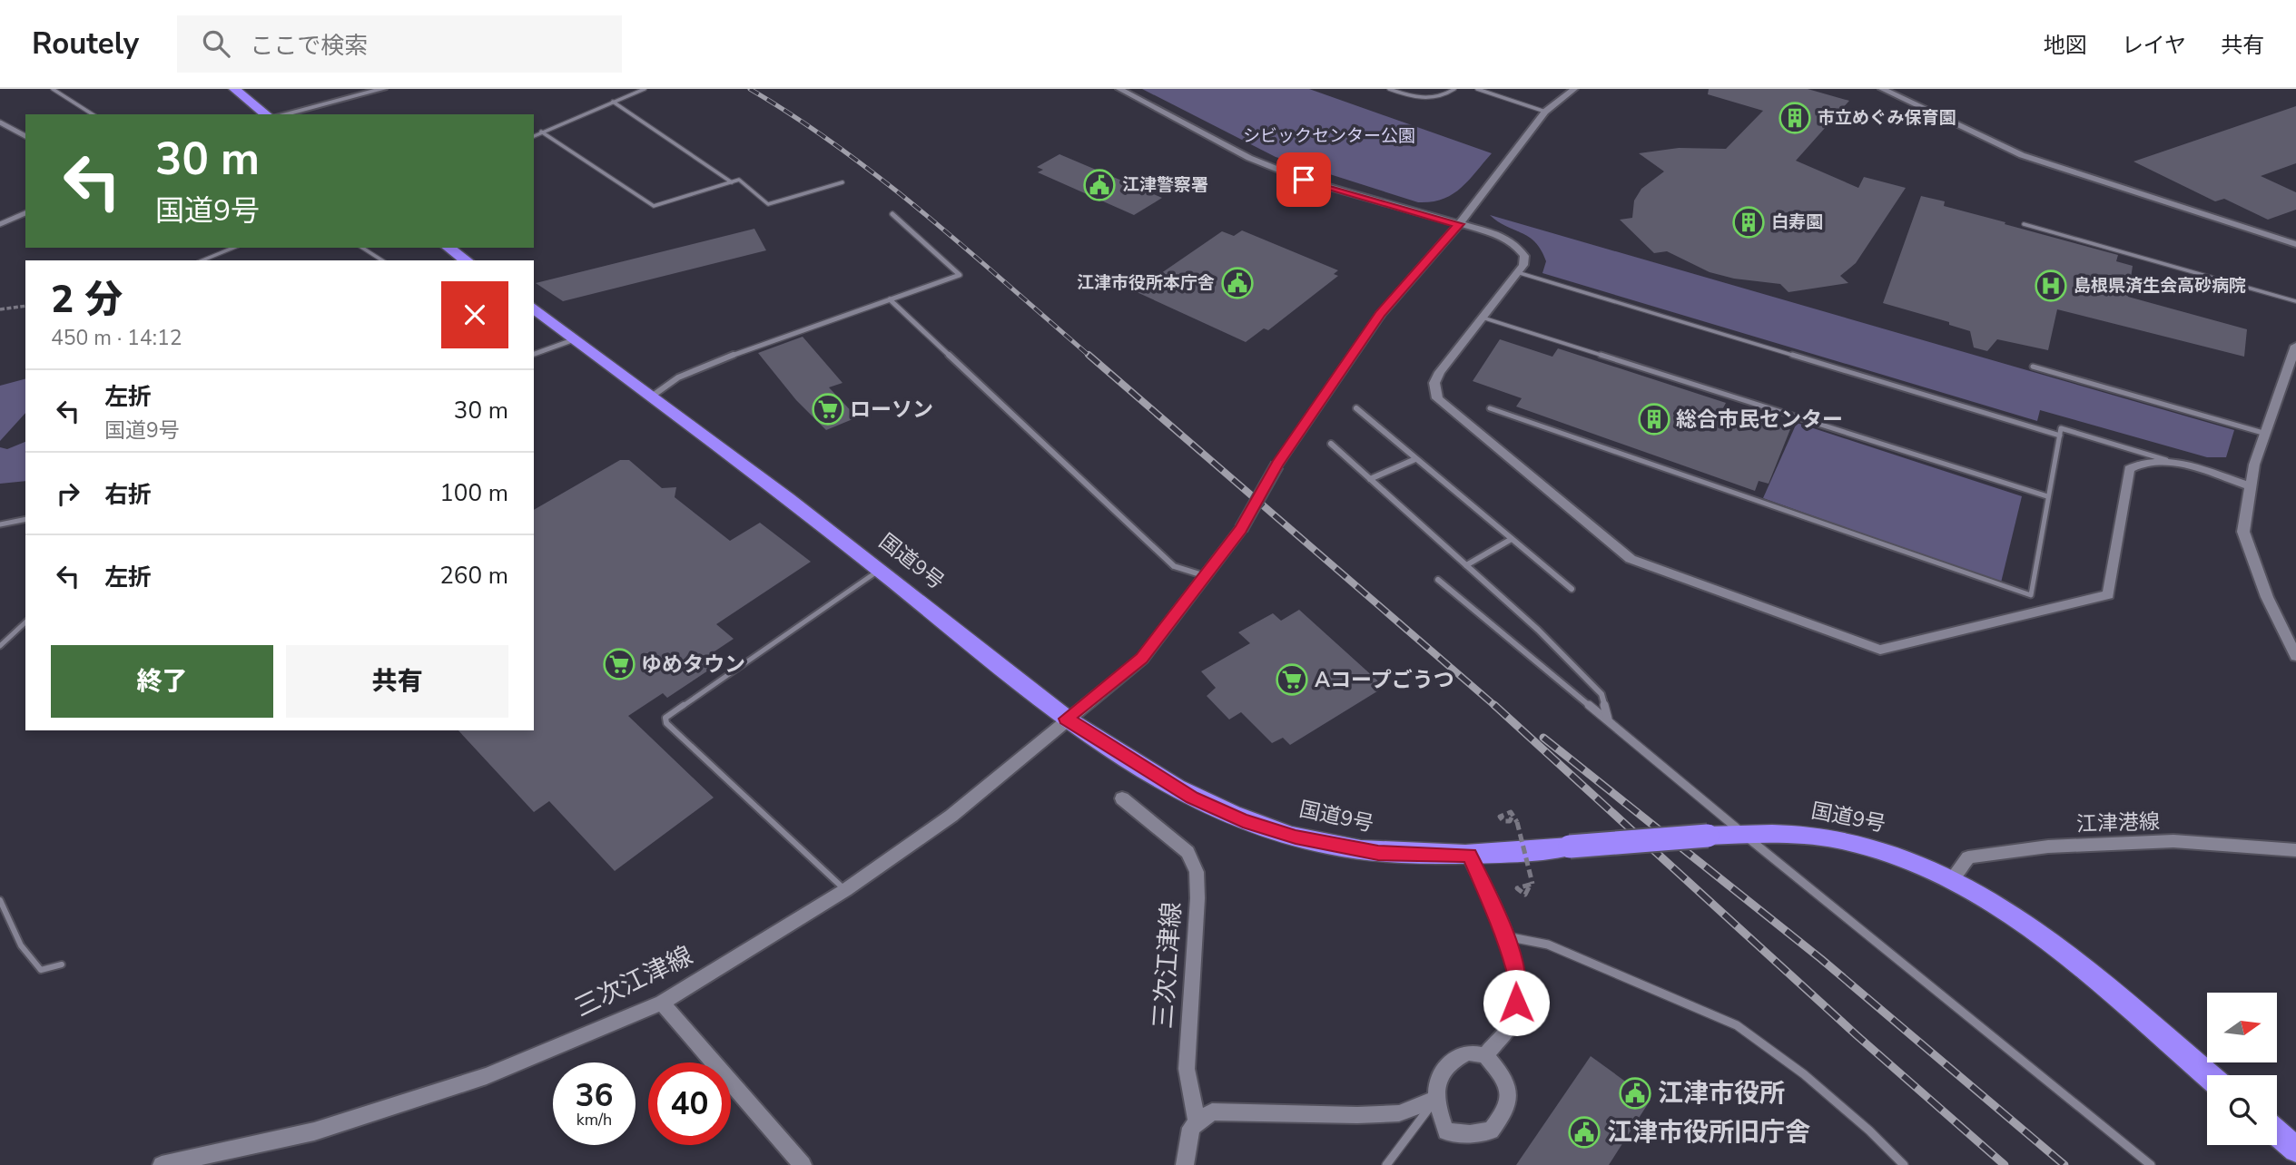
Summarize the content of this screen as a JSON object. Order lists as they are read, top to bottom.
{
  "streets": {
    "highway": ["国道9号"],
    "street": ["江津港線", "三次江津線"]
  },
  "crossings": [
    ["国道9号", "江津港線"],
    ["国道9号", "三次江津線"]
  ],
  "parks": ["シビックセンター公園"],
  "places": {
    "building": ["市立めぐみ保育園", "白寿園", "総合市民センター"],
    "public building": [
      "江津警察署",
      "江津市役所本庁舎",
      "江津市役所",
      "江津市役所旧庁舎"
    ],
    "hospital": ["島根県済生会高砂病院"],
    "supermarket": ["ローソン", "ゆめタウン", "Aコープごうつ"]
  },
  "north": "right",
  "page": {
    "header": "Routely",
    "search": "ここで検索",
    "nav": ["地図", "レイヤ", "共有"],
    "turn": ["30 m", "国道9号"],
    "heading": ["2 分", "450 m · 14:12"],
    "list": [
      {
        "name": "左折",
        "note": "国道9号",
        "value": "30 m"
      },
      {
        "name": "右折",
        "value": "100 m"
      },
      {
        "name": "左折",
        "value": "260 m"
      }
    ],
    "buttons": ["終了", "共有"],
    "speed": "36 km/h",
    "limit": "40"
  }
}
